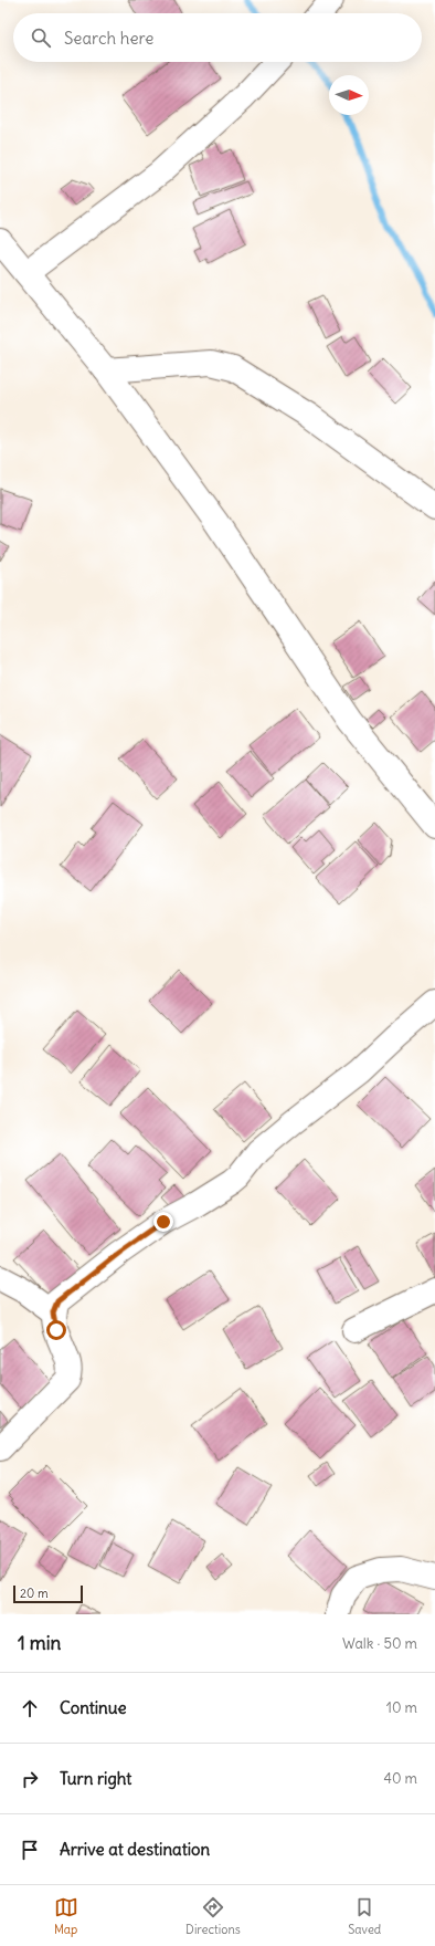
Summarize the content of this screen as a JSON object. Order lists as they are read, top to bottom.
{
  "scale_bar": "20 m",
  "north": "right",
  "page": {
    "search": "Search here",
    "scale": "20 m",
    "heading": ["1 min", "Walk · 50 m"],
    "list": [
      ["Continue", "10 m"],
      ["Turn right", "40 m"],
      "Arrive at destination"
    ],
    "nav": ["Map", "Directions", "Saved"]
  }
}
